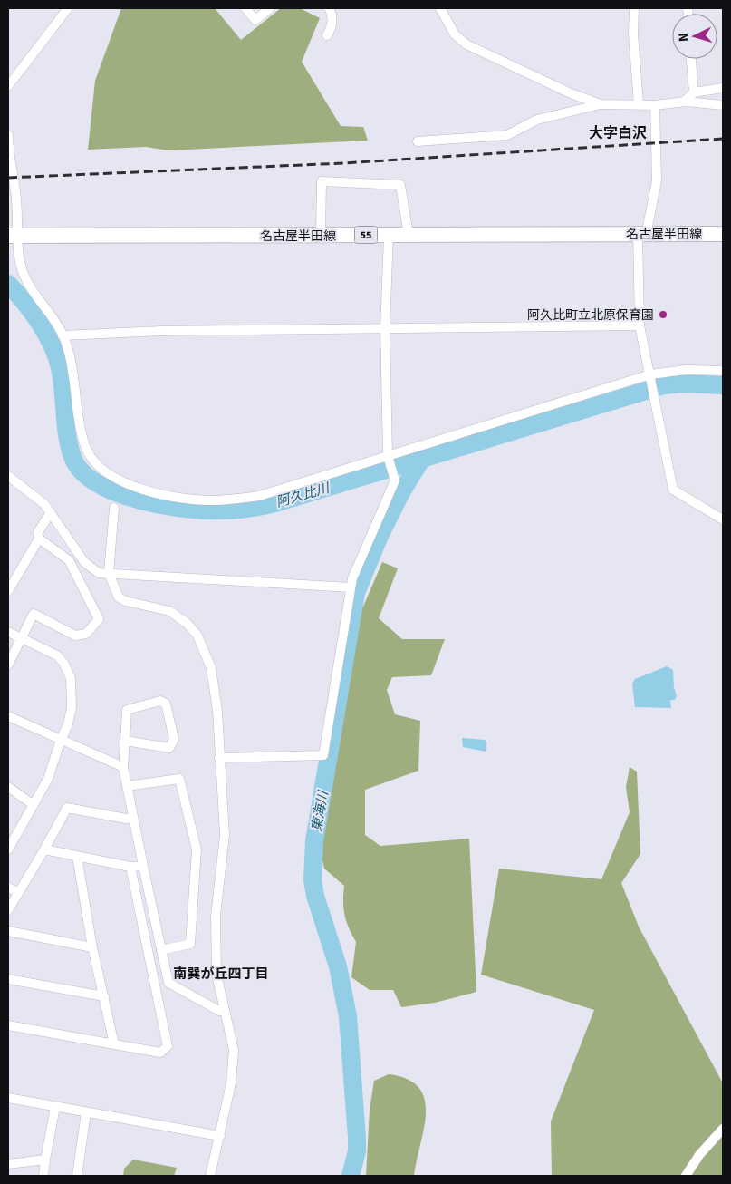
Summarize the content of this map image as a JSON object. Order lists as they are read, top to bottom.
{
  "streets": {
    "main road": ["名古屋半田線", "55"]
  },
  "districts": ["大字白沢", "南巽が丘四丁目"],
  "water": ["阿久比川", "東海川"],
  "places": ["阿久比町立北原保育園"],
  "north": "left"
}
